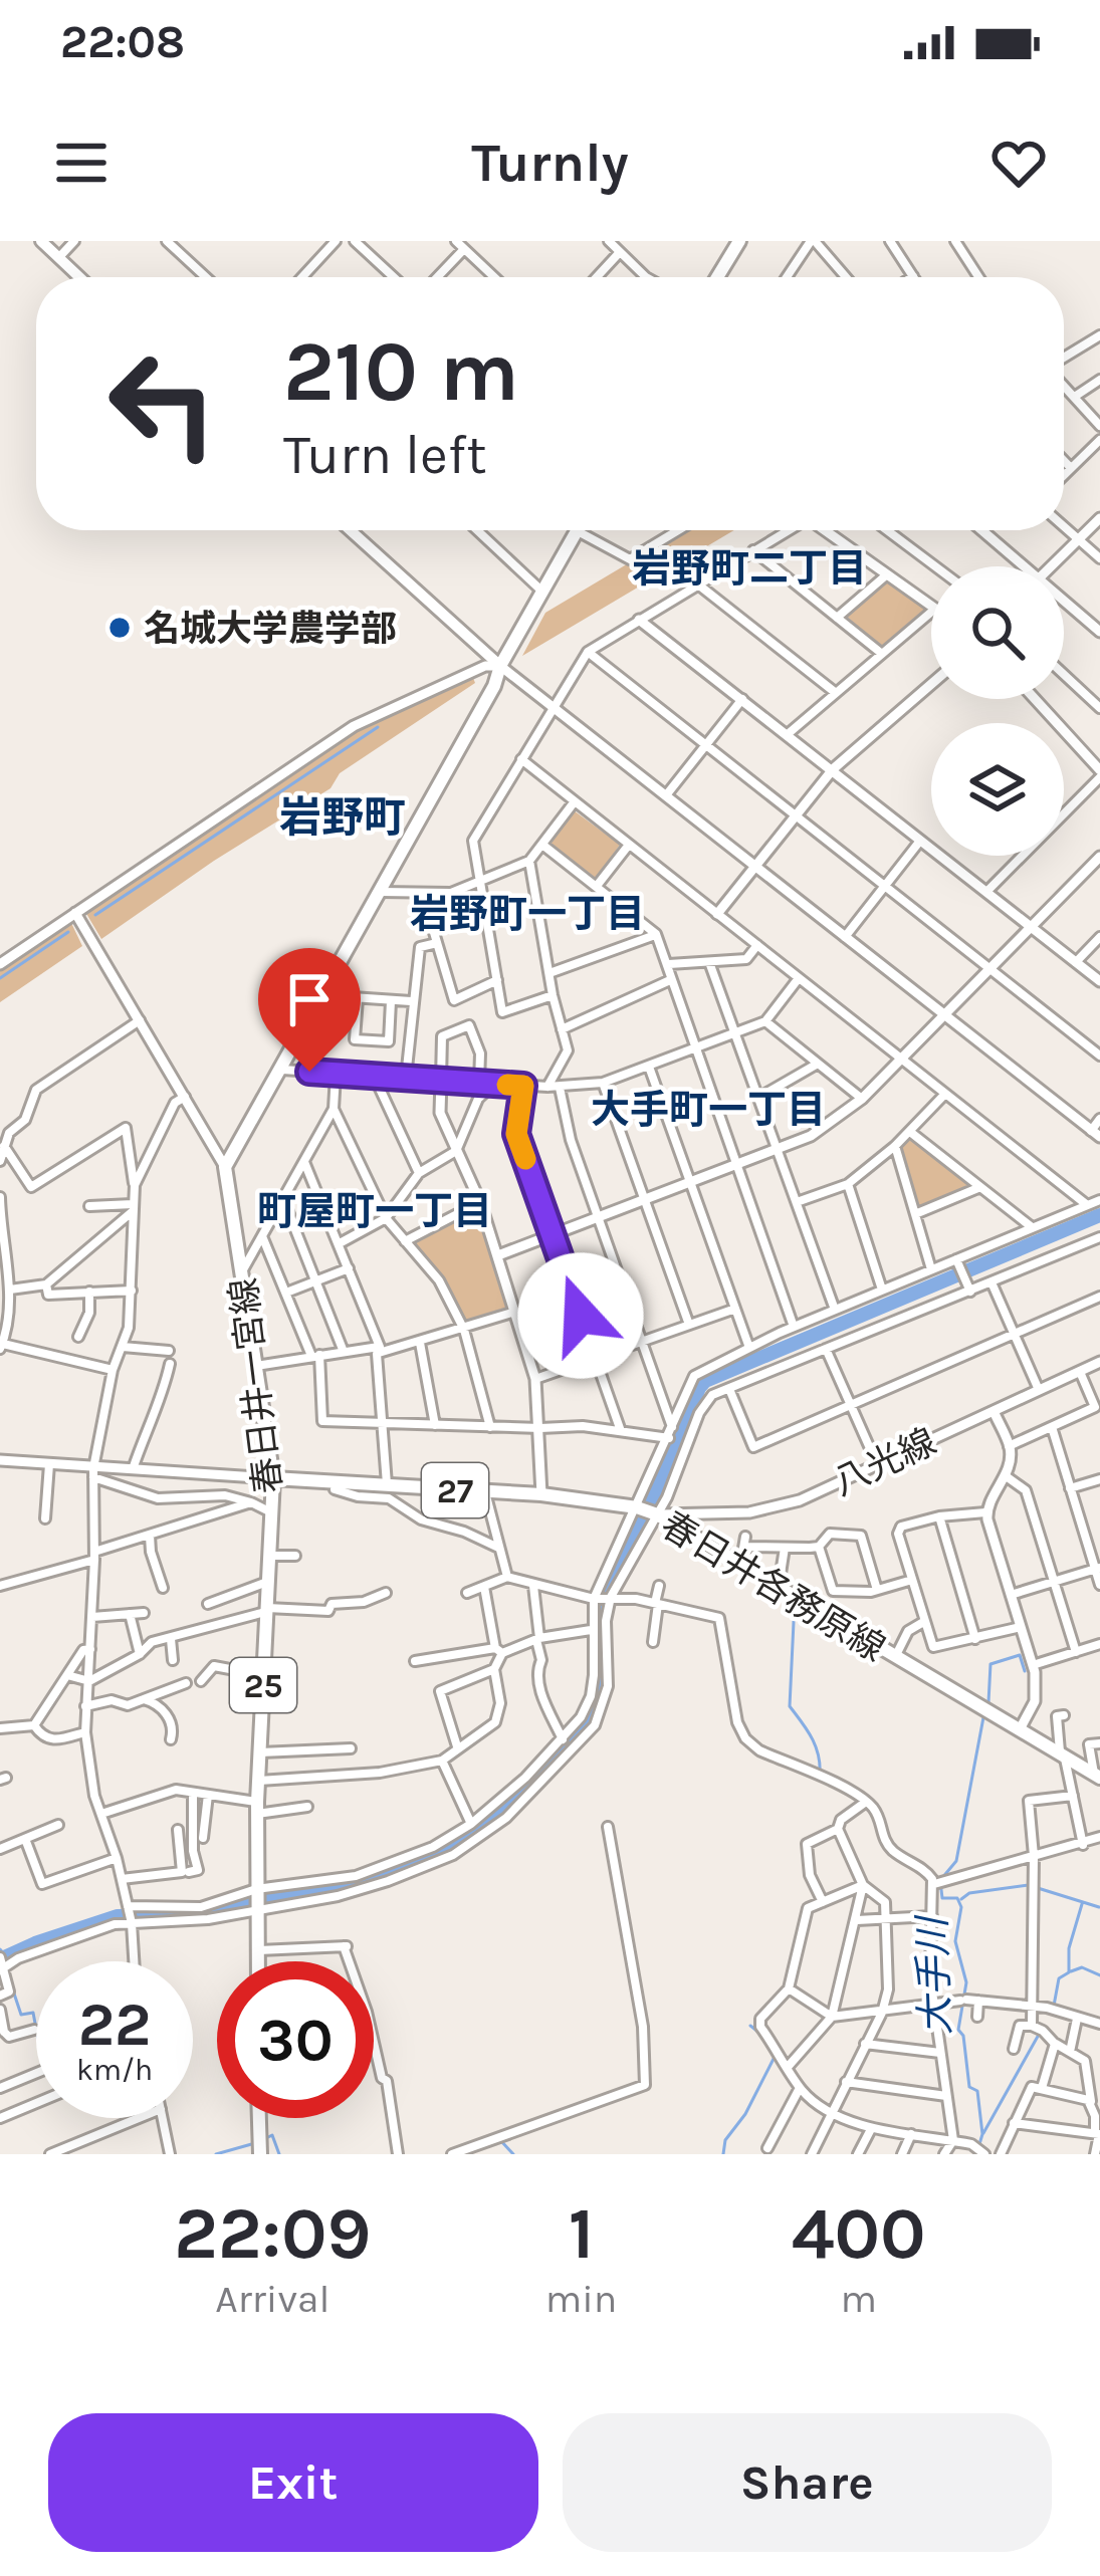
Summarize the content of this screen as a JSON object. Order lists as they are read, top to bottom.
{
  "streets": {
    "main road": [
      "春日井一宮線",
      "27",
      "春日井各務原線",
      "25"
    ],
    "street": ["八光線"]
  },
  "crossings": [
    ["春日井一宮線", "春日井各務原線"],
    ["八光線", "春日井各務原線"]
  ],
  "districts": [
    "岩野町二丁目",
    "岩野町",
    "岩野町一丁目",
    "大手町一丁目",
    "町屋町一丁目"
  ],
  "water": ["大手川"],
  "places": ["名城大学農学部"],
  "page": {
    "status": "22:08",
    "header": "Turnly",
    "turn": ["210 m", "Turn left"],
    "speed": "22 km/h",
    "limit": "30",
    "eta": [
      "22:09",
      "Arrival",
      "1",
      "min",
      "400",
      "m"
    ],
    "buttons": ["Exit", "Share"]
  }
}
